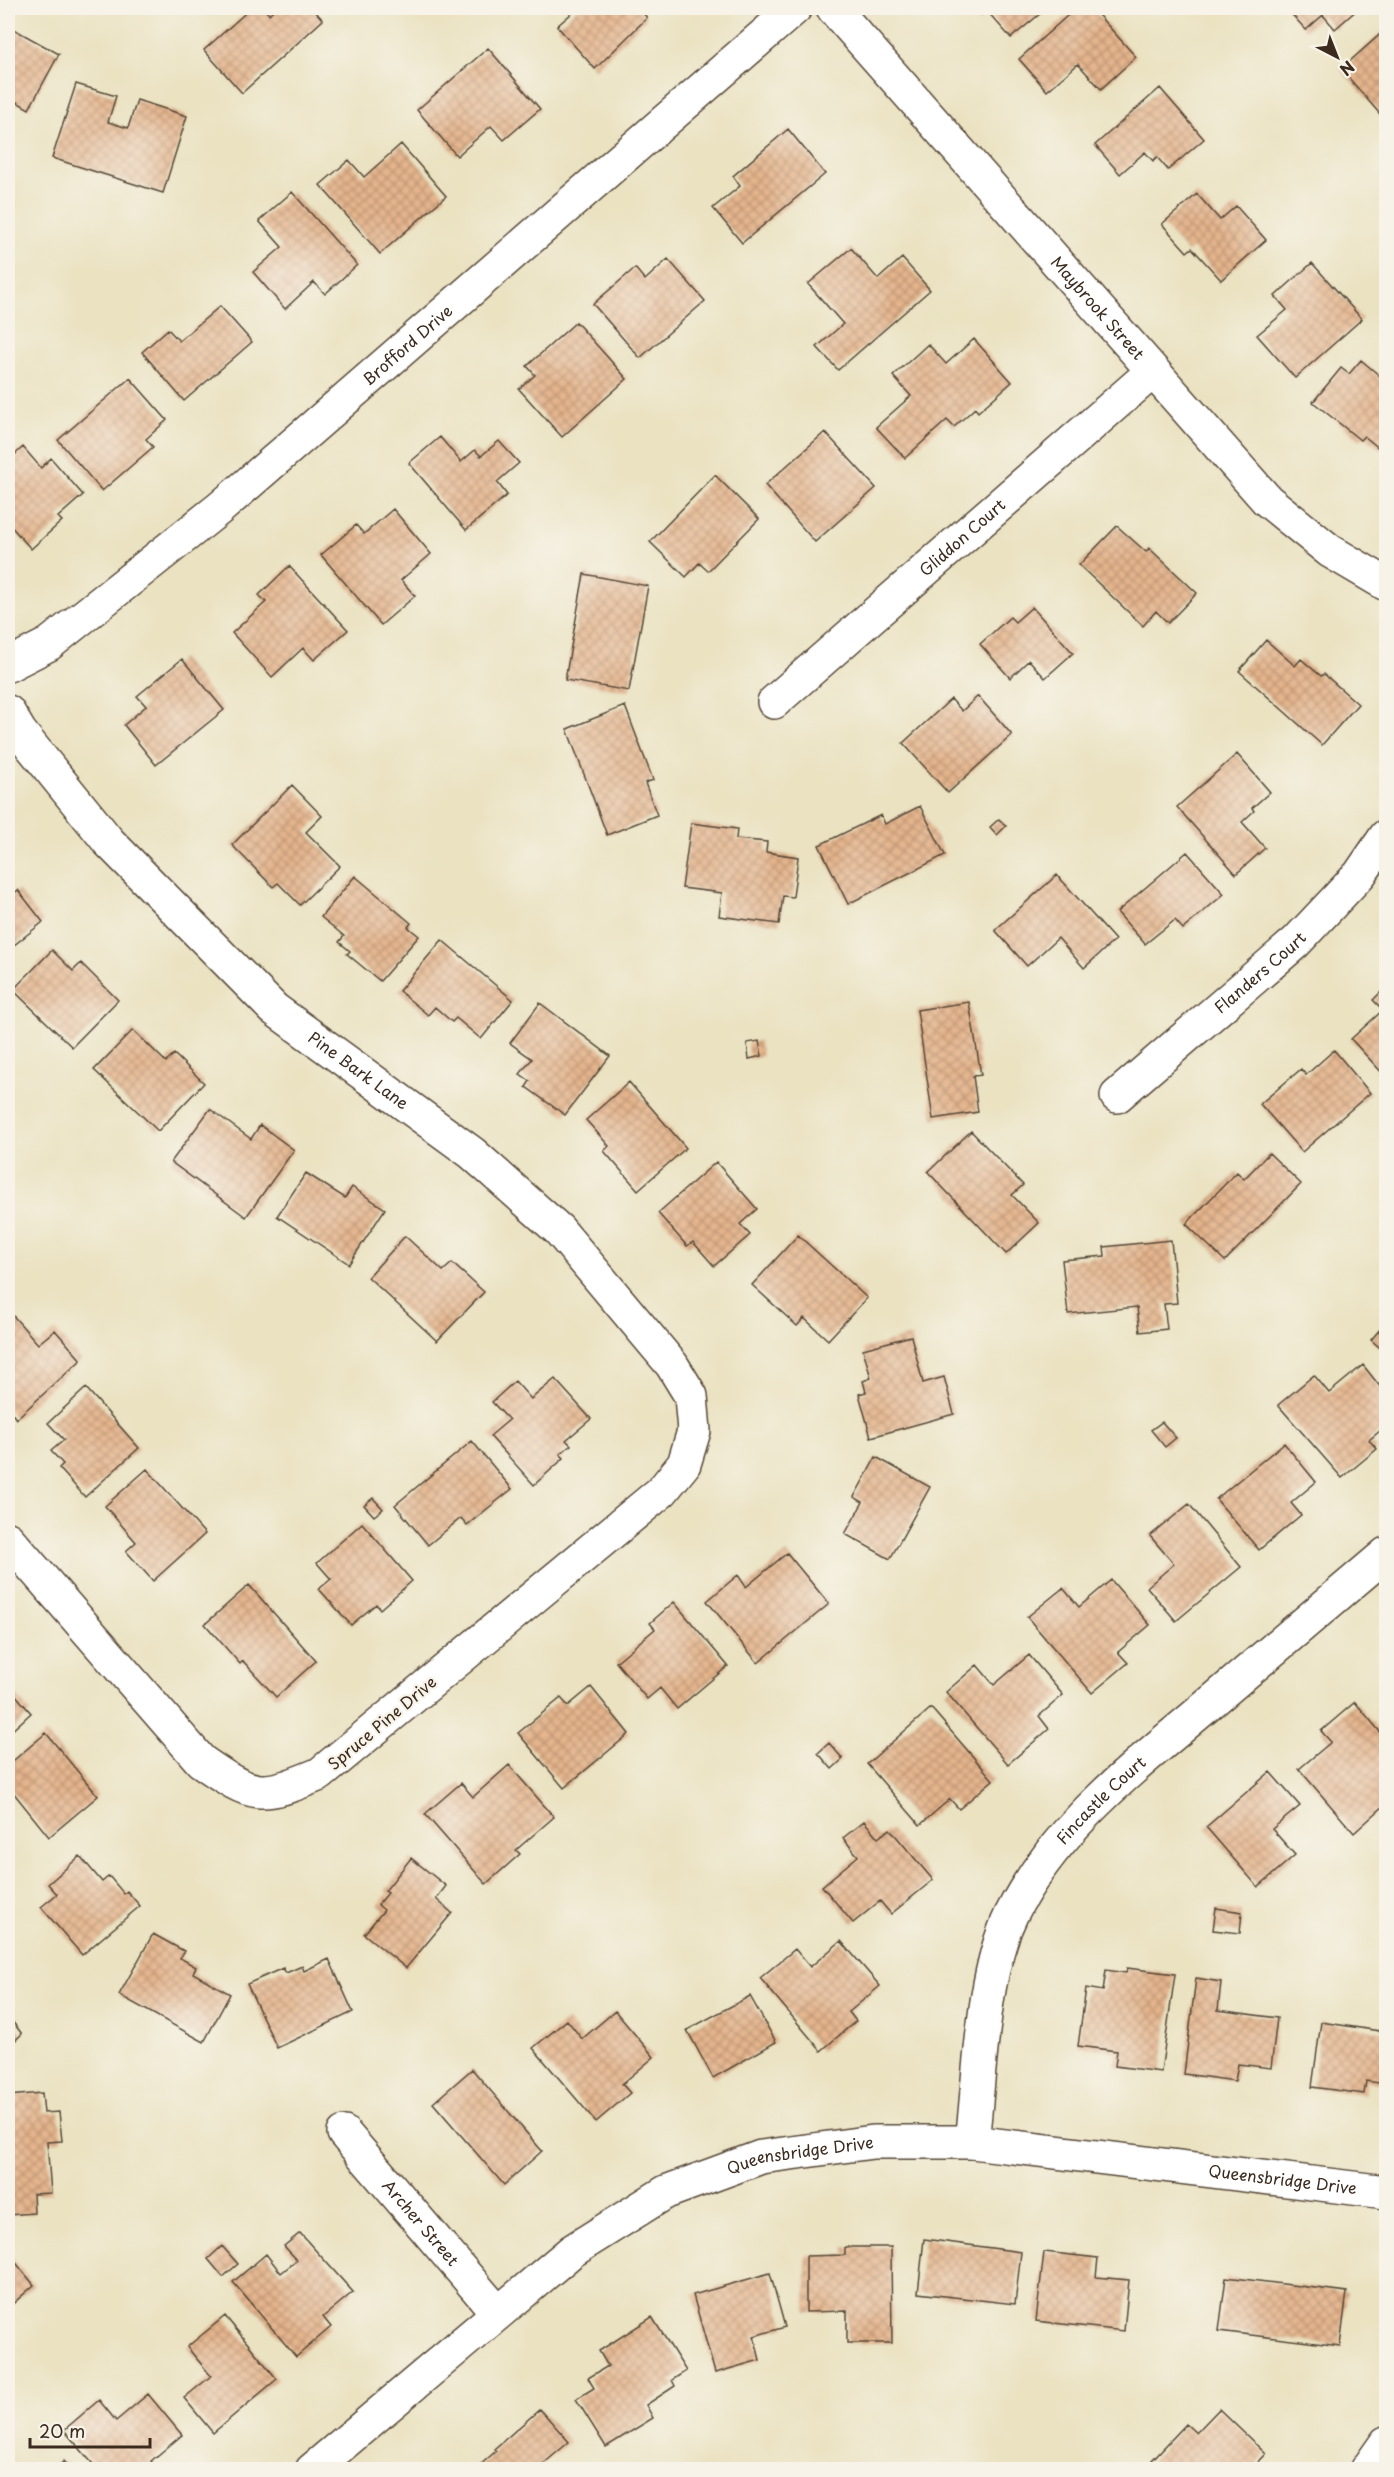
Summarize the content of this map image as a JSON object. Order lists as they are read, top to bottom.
{
  "streets": {
    "street": [
      "Maybrook Street",
      "Brofford Drive",
      "Gliddon Court",
      "Flanders Court",
      "Pine Bark Lane",
      "Spruce Pine Drive",
      "Fincastle Court",
      "Queensbridge Drive",
      "Archer Street"
    ]
  },
  "crossings": [
    ["Maybrook Street", "Gliddon Court"],
    ["Pine Bark Lane", "Spruce Pine Drive"],
    ["Fincastle Court", "Queensbridge Drive"],
    ["Queensbridge Drive", "Archer Street"]
  ],
  "scale_bar": "20 m",
  "north": "bottom right"
}
